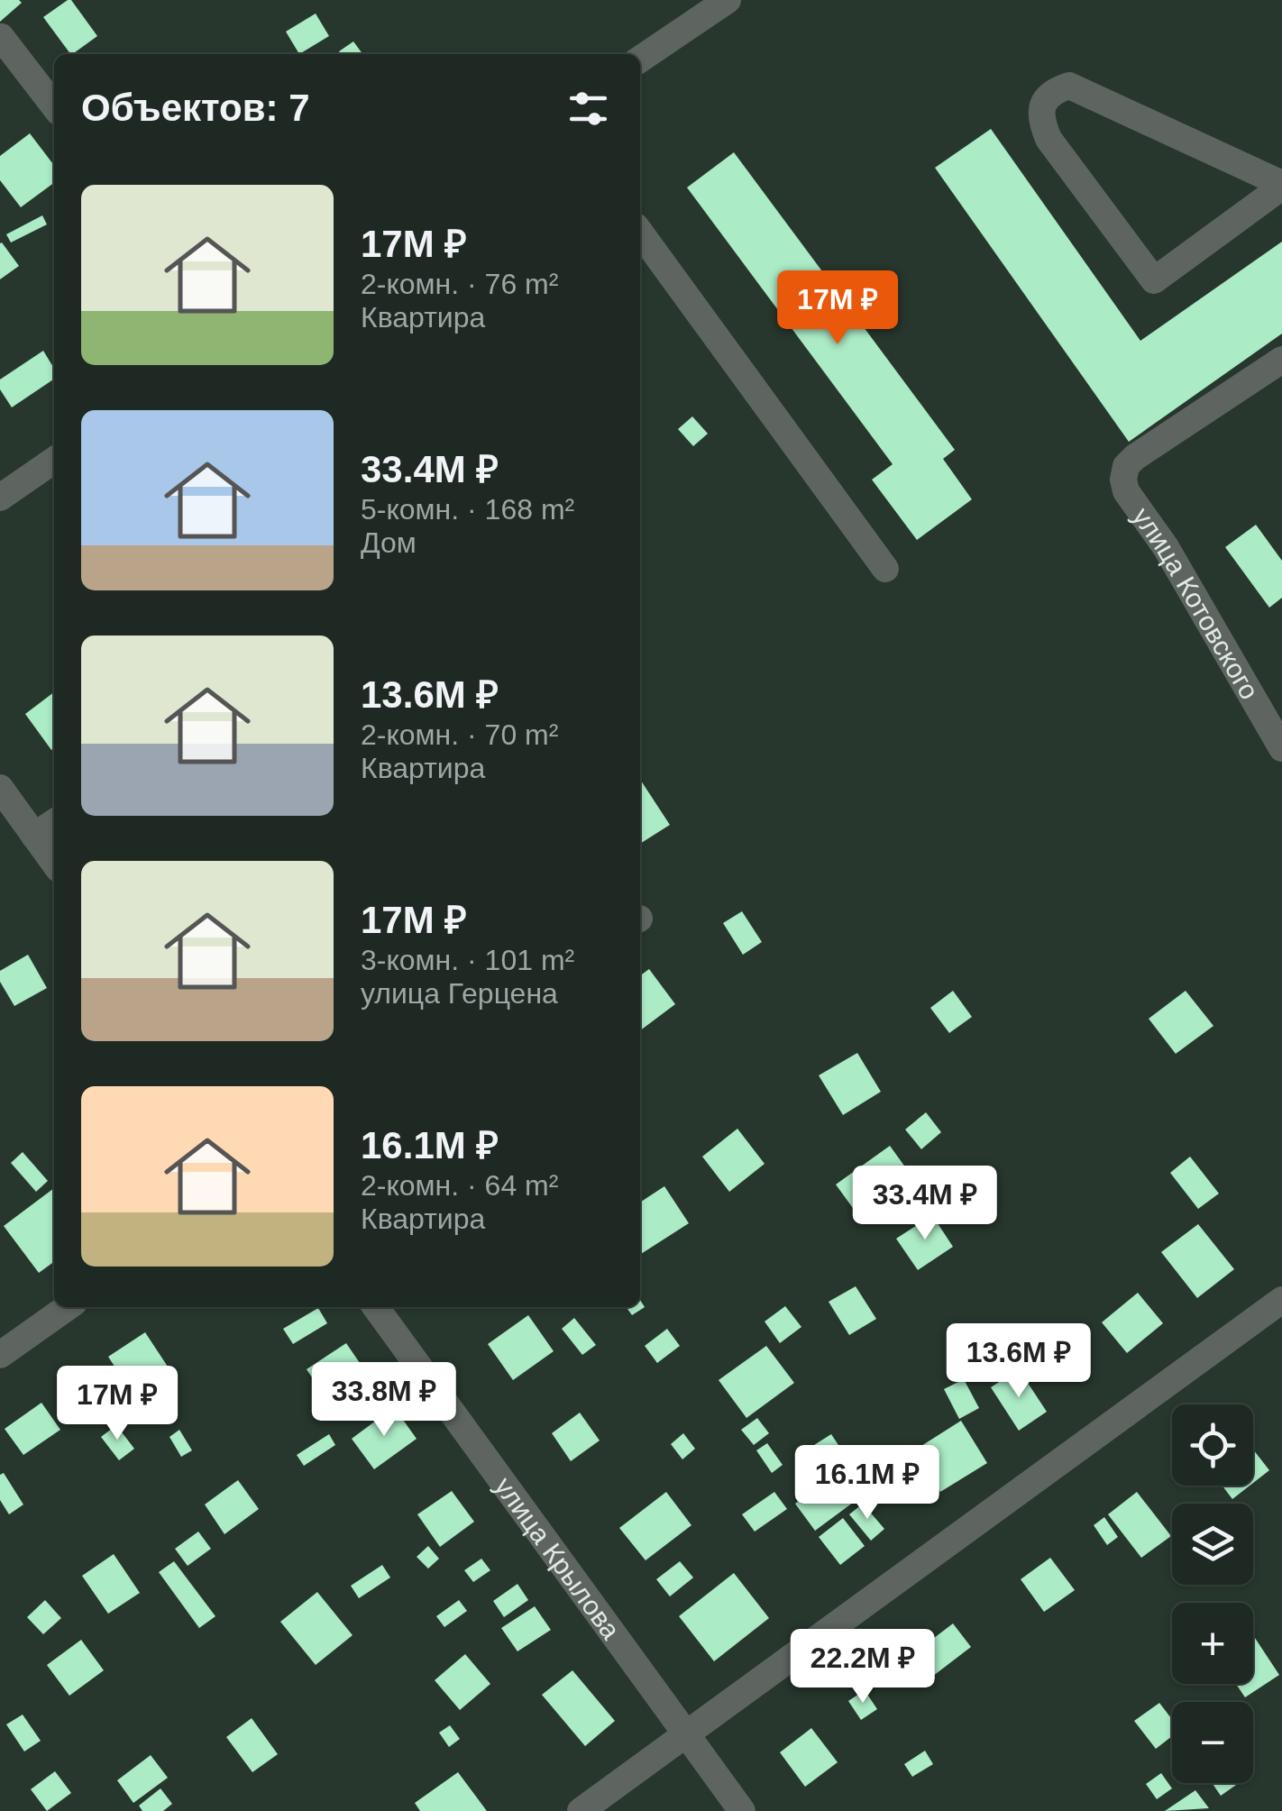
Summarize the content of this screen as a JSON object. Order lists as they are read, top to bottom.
{
  "streets": {
    "street": ["улица Котовского", "улица Крылова"]
  },
  "page": {
    "heading": "Объектов: 7",
    "list": [
      {
        "name": "17M ₽",
        "note": "2-комн. · 76 m² · Квартира"
      },
      {
        "name": "33.4M ₽",
        "note": "5-комн. · 168 m² · Дом"
      },
      {
        "name": "13.6M ₽",
        "note": "2-комн. · 70 m² · Квартира"
      },
      {
        "name": "17M ₽",
        "note": "3-комн. · 101 m² · улица Герцена"
      },
      {
        "name": "16.1M ₽",
        "note": "2-комн. · 64 m² · Квартира"
      }
    ],
    "price": [
      "17M ₽",
      "33.4M ₽",
      "13.6M ₽",
      "33.8M ₽",
      "17M ₽",
      "16.1M ₽",
      "22.2M ₽"
    ],
    "map_buttons": ["+", "−"]
  }
}
